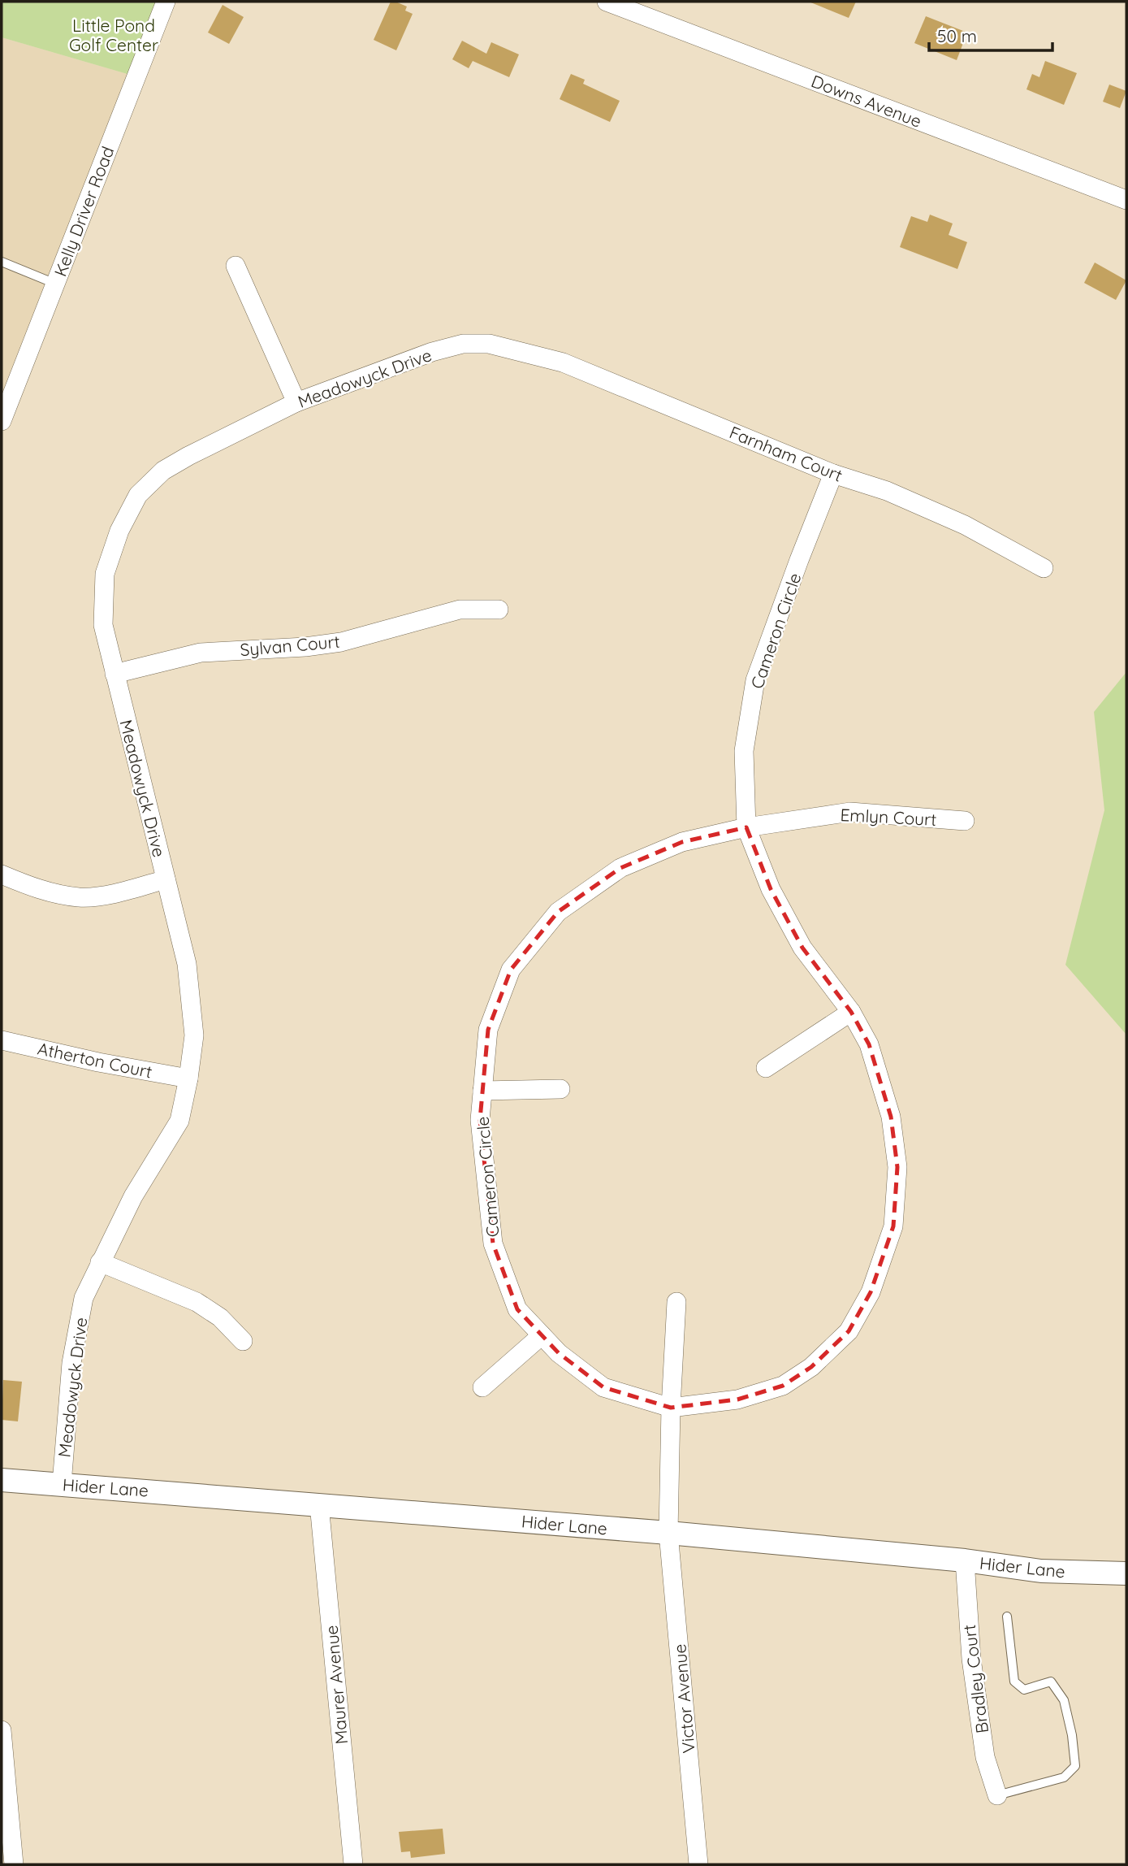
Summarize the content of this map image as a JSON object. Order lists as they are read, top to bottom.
{
  "streets": {
    "street": [
      "Downs Avenue",
      "Kelly Driver Road",
      "Meadowyck Drive",
      "Farnham Court",
      "Cameron Circle",
      "Sylvan Court",
      "Emlyn Court",
      "Atherton Court",
      "Hider Lane",
      "Bradley Court",
      "Maurer Avenue",
      "Victor Avenue"
    ]
  },
  "crossings": [
    ["Meadowyck Drive", "Farnham Court"],
    ["Meadowyck Drive", "Sylvan Court"],
    ["Meadowyck Drive", "Atherton Court"],
    ["Meadowyck Drive", "Hider Lane"],
    ["Farnham Court", "Cameron Circle"],
    ["Cameron Circle", "Emlyn Court"],
    ["Hider Lane", "Bradley Court"],
    ["Hider Lane", "Maurer Avenue"],
    ["Hider Lane", "Victor Avenue"]
  ],
  "parks": ["Little Pond Golf Center"],
  "scale_bar": "50 m"
}
